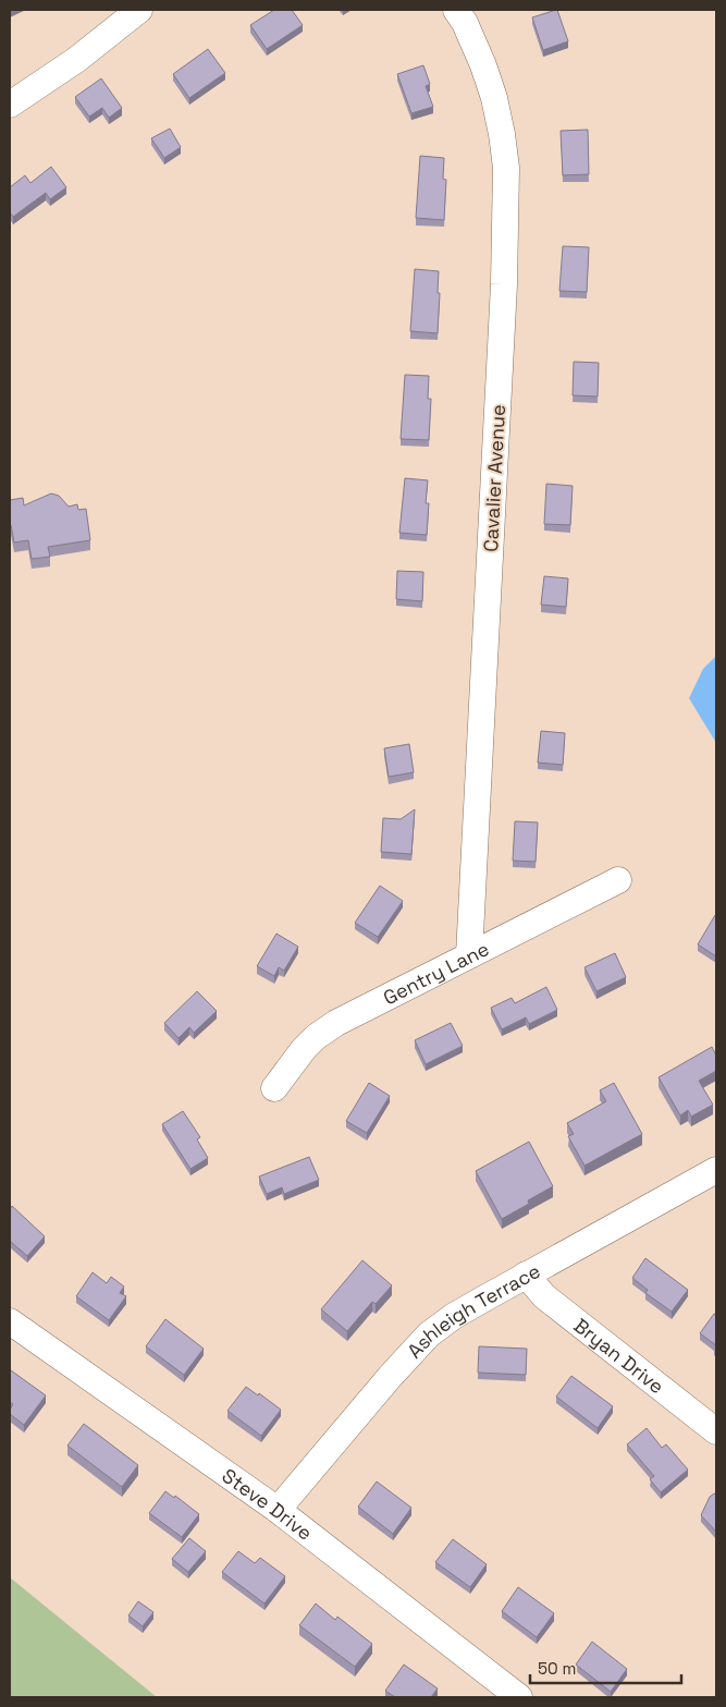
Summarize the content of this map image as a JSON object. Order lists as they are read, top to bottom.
{
  "streets": {
    "street": [
      "Cavalier Avenue",
      "Gentry Lane",
      "Ashleigh Terrace",
      "Bryan Drive",
      "Steve Drive"
    ]
  },
  "crossings": [
    ["Cavalier Avenue", "Gentry Lane"],
    ["Ashleigh Terrace", "Bryan Drive"],
    ["Ashleigh Terrace", "Steve Drive"]
  ],
  "scale_bar": "50 m"
}
